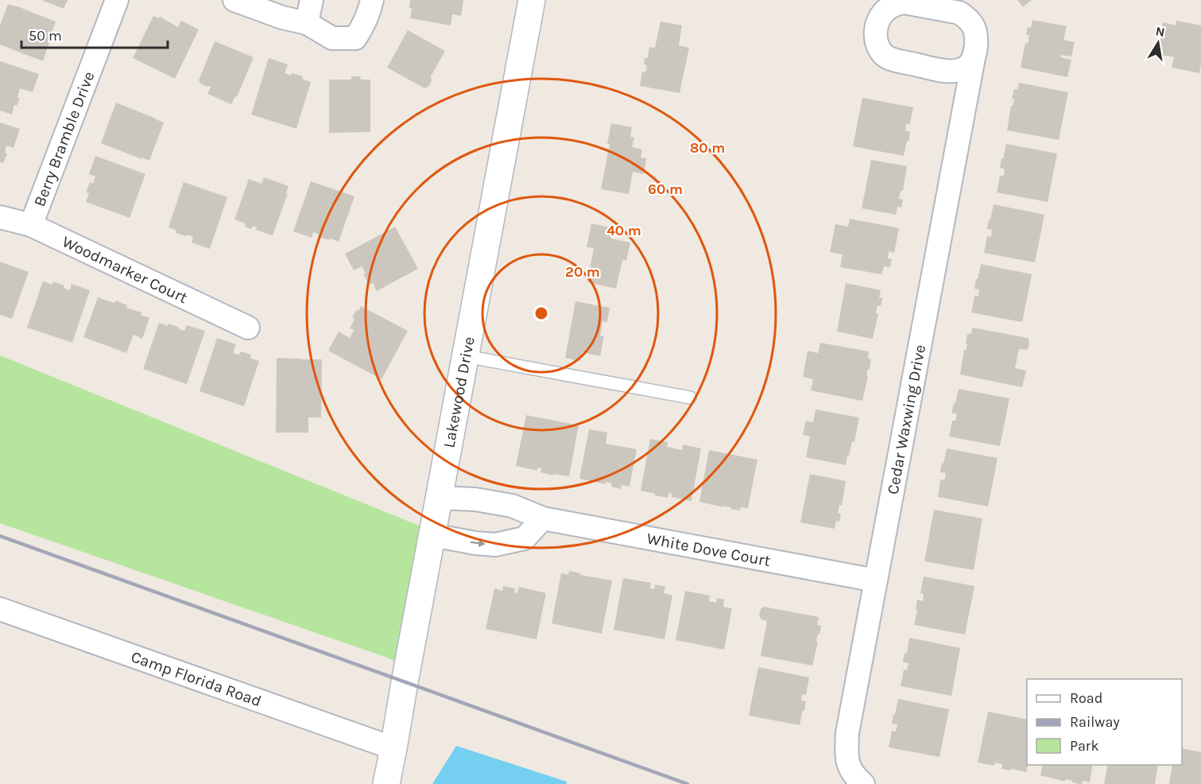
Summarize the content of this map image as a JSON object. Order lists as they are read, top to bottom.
{
  "streets": {
    "street": [
      "Berry Bramble Drive",
      "Woodmarker Court",
      "Lakewood Drive",
      "Cedar Waxwing Drive",
      "White Dove Court",
      "Camp Florida Road"
    ]
  },
  "crossings": [
    ["Berry Bramble Drive", "Woodmarker Court"],
    ["Lakewood Drive", "White Dove Court"],
    ["Lakewood Drive", "Camp Florida Road"],
    ["Cedar Waxwing Drive", "White Dove Court"]
  ],
  "legend": ["Road", "Railway", "Park"],
  "scale_bar": "50 m",
  "north": "top",
  "rings": [
    "80 m",
    "60 m",
    "40 m",
    "20 m"
  ]
}
